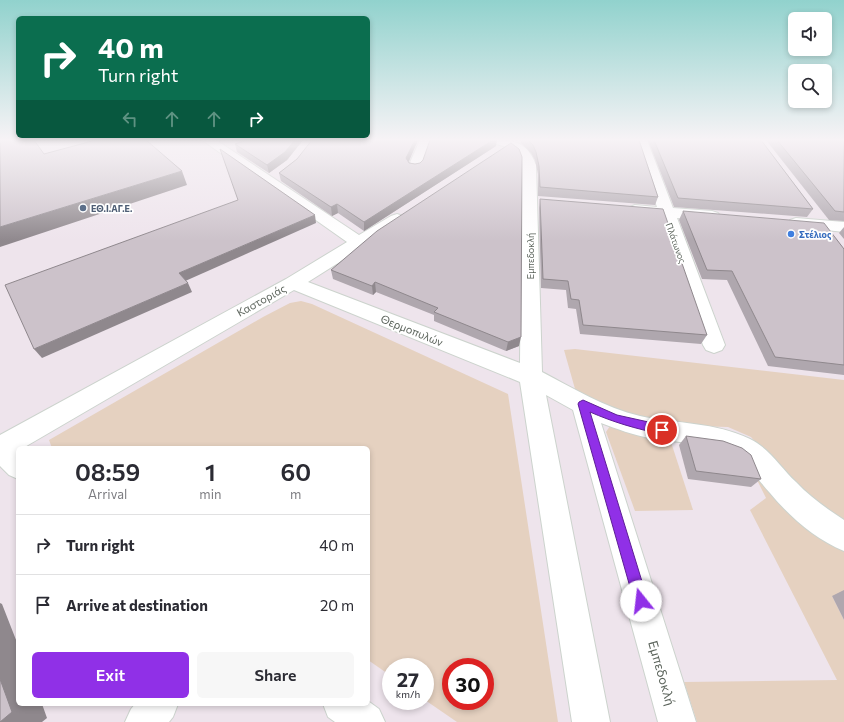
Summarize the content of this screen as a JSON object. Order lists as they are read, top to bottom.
{
  "streets": {
    "street": [
      "Πλάτωνος",
      "Εμπεδοκλή",
      "Καστοριάς",
      "Θερμοπυλών"
    ]
  },
  "crossings": [
    ["Εμπεδοκλή", "Θερμοπυλών"],
    ["Καστοριάς", "Θερμοπυλών"]
  ],
  "places": ["ΕΘ.Ι.ΑΓ.Ε.", "Στέλιος"],
  "page": {
    "turn": ["40 m", "Turn right"],
    "eta": [
      "08:59",
      "Arrival",
      "1",
      "min",
      "60",
      "m"
    ],
    "list": [
      {
        "name": "Turn right",
        "value": "40 m"
      },
      {
        "name": "Arrive at destination",
        "value": "20 m"
      }
    ],
    "buttons": ["Exit", "Share"],
    "speed": "27 km/h",
    "limit": "30"
  }
}
